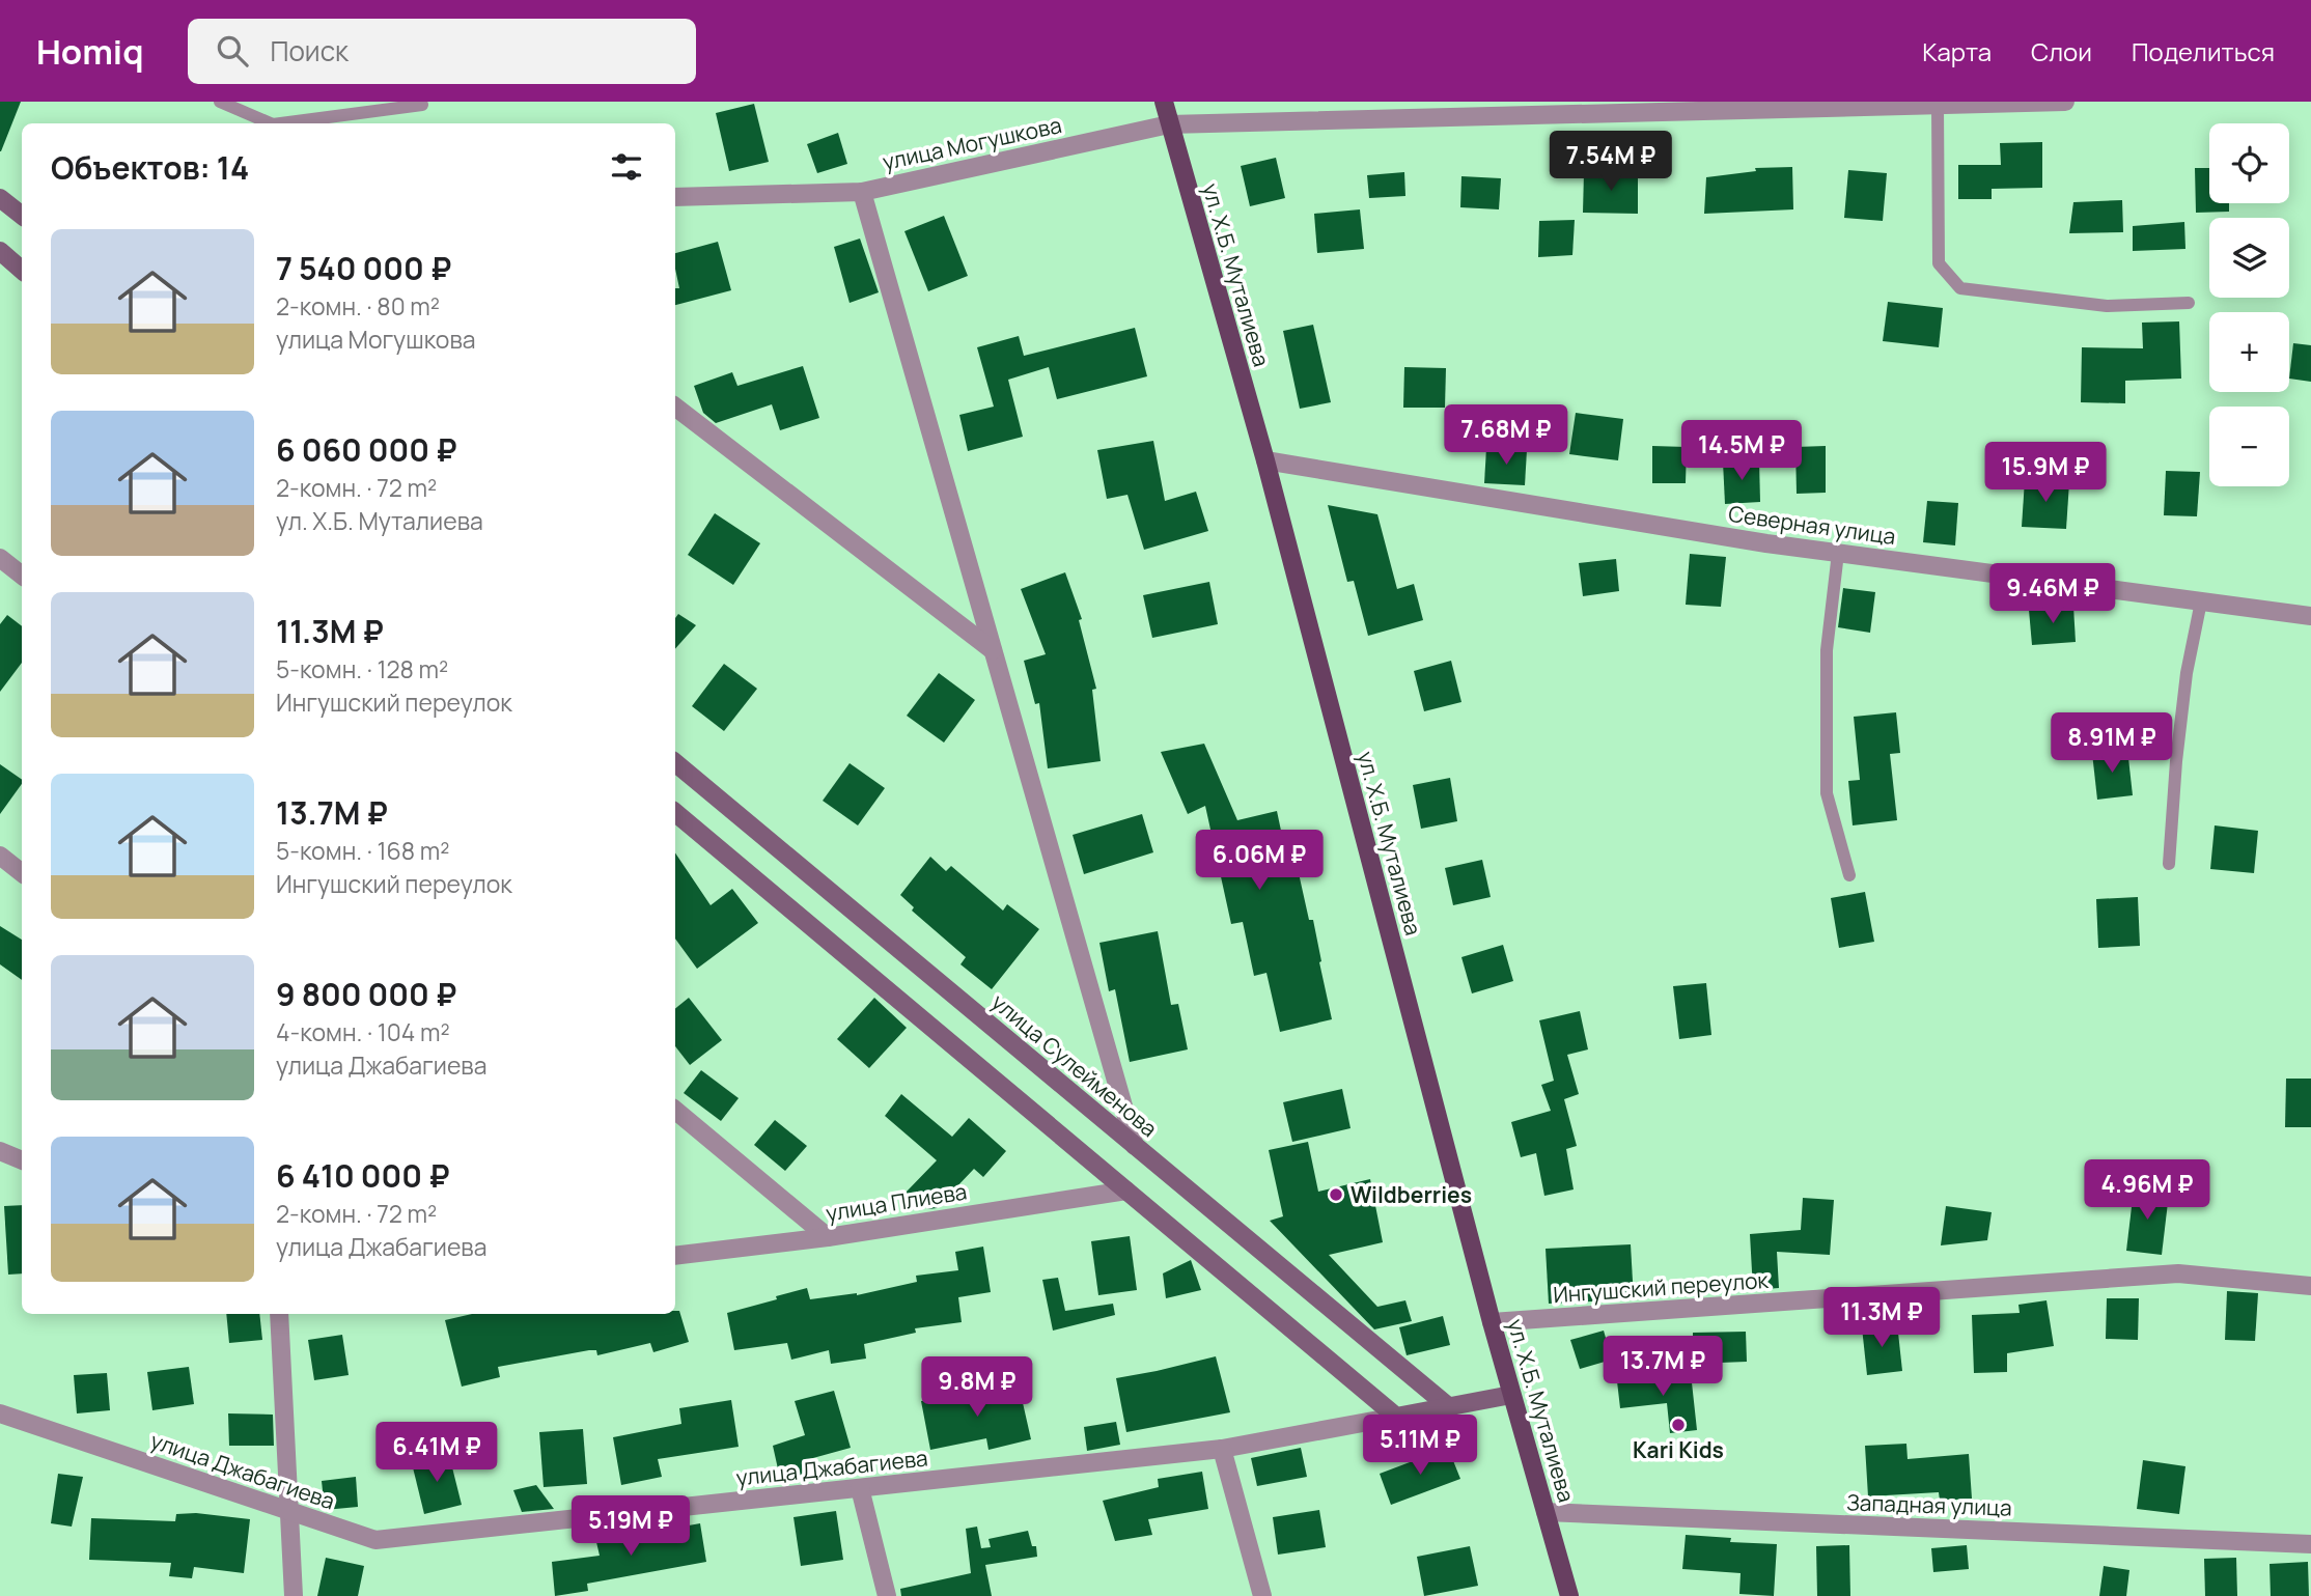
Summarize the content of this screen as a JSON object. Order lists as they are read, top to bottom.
{
  "streets": {
    "main road": ["ул. Х.Б. Муталиева", "улица Сулейменова", "улица Джабагиева"],
    "street": [
      "улица Могушкова",
      "Северная улица",
      "улица Плиева",
      "Ингушский переулок",
      "Западная улица"
    ]
  },
  "crossings": [
    ["улица Могушкова", "ул. Х.Б. Муталиева"],
    ["ул. Х.Б. Муталиева", "Северная улица"],
    ["ул. Х.Б. Муталиева", "Ингушский переулок"],
    ["ул. Х.Б. Муталиева", "улица Джабагиева"],
    ["ул. Х.Б. Муталиева", "Западная улица"],
    ["улица Сулейменова", "улица Джабагиева"]
  ],
  "places": ["Wildberries", "Kari Kids"],
  "page": {
    "header": "Homiq",
    "search": "Поиск",
    "nav": ["Карта", "Слои", "Поделиться"],
    "map_buttons": ["+", "−"],
    "heading": "Объектов: 14",
    "price": [
      "7.54M ₽",
      "7.68M ₽",
      "14.5M ₽",
      "15.9M ₽",
      "9.46M ₽",
      "8.91M ₽",
      "6.06M ₽",
      "4.96M ₽",
      "11.3M ₽",
      "13.7M ₽",
      "9.8M ₽",
      "5.11M ₽",
      "6.41M ₽",
      "5.19M ₽"
    ],
    "list": [
      {
        "name": "7 540 000 ₽",
        "note": "2-комн. · 80 m² · улица Могушкова"
      },
      {
        "name": "6 060 000 ₽",
        "note": "2-комн. · 72 m² · ул. Х.Б. Муталиева"
      },
      {
        "name": "11.3M ₽",
        "note": "5-комн. · 128 m² · Ингушский переулок"
      },
      {
        "name": "13.7M ₽",
        "note": "5-комн. · 168 m² · Ингушский переулок"
      },
      {
        "name": "9 800 000 ₽",
        "note": "4-комн. · 104 m² · улица Джабагиева"
      },
      {
        "name": "6 410 000 ₽",
        "note": "2-комн. · 72 m² · улица Джабагиева"
      }
    ]
  }
}
